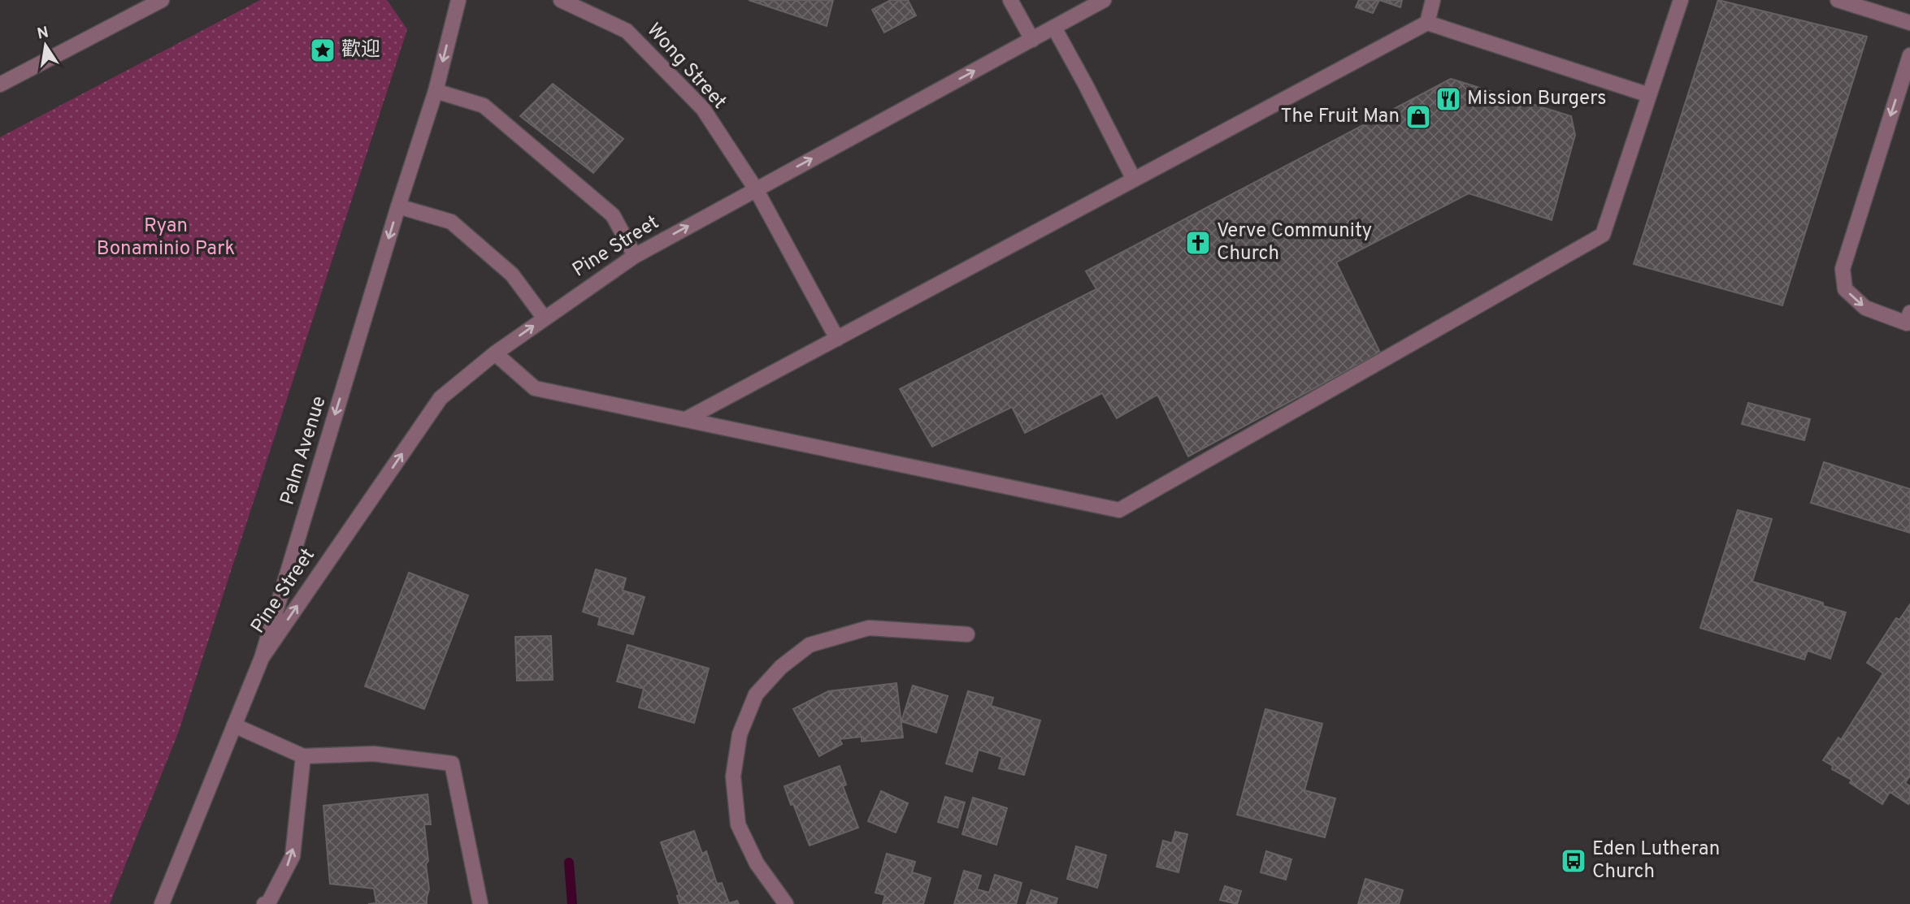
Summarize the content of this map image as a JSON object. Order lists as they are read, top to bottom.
{
  "streets": {
    "street": ["Wong Street", "Pine Street", "Palm Avenue"]
  },
  "crossings": [
    ["Wong Street", "Pine Street"],
    ["Pine Street", "Palm Avenue"]
  ],
  "one_way": ["Pine Street", "Palm Avenue"],
  "parks": ["Ryan Bonaminio Park"],
  "places": {
    "place": ["歡迎"],
    "restaurant": ["Mission Burgers"],
    "shop": ["The Fruit Man"],
    "church": ["Verve Community Church"],
    "bus stop": ["Eden Lutheran Church"]
  },
  "north": "top"
}
